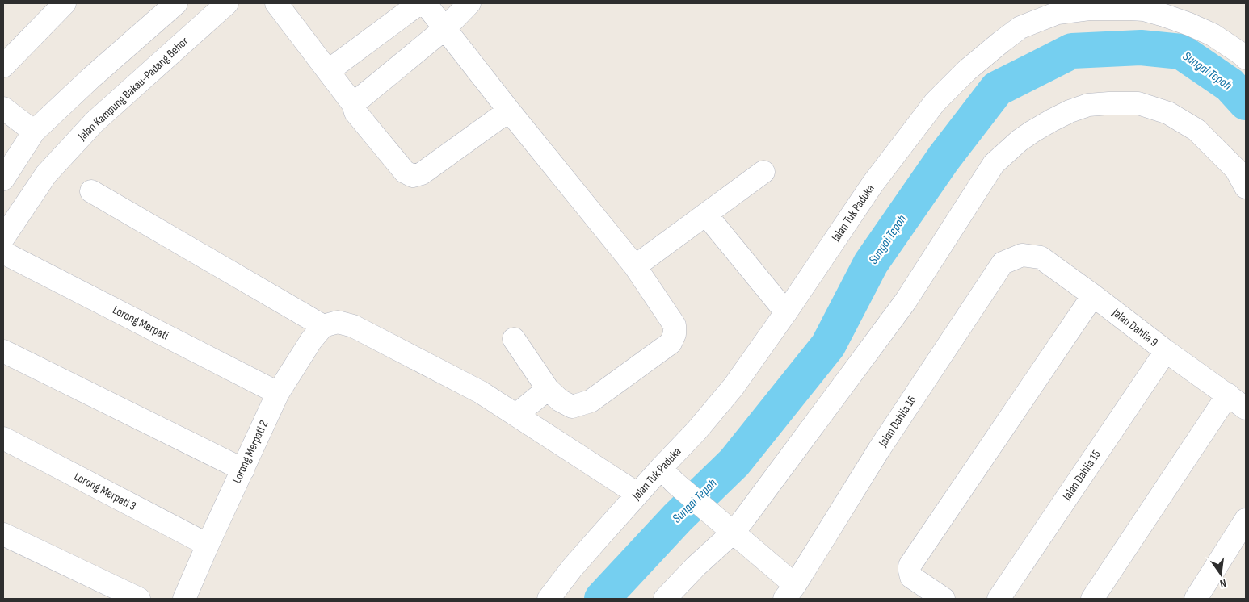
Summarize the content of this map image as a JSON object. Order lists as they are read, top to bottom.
{
  "streets": {
    "street": [
      "Jalan Kampung Bakau-Padang Behor",
      "Jalan Tuk Paduka",
      "Lorong Merpati",
      "Jalan Dahlia 9",
      "Jalan Dahlia 16",
      "Lorong Merpati 2",
      "Jalan Dahlia 15",
      "Lorong Merpati 3"
    ]
  },
  "crossings": [
    ["Lorong Merpati", "Lorong Merpati 2"],
    ["Jalan Dahlia 9", "Jalan Dahlia 16"],
    ["Jalan Dahlia 9", "Jalan Dahlia 15"],
    ["Lorong Merpati 2", "Lorong Merpati 3"]
  ],
  "water": ["Sungai Tepoh"],
  "north": "bottom"
}
